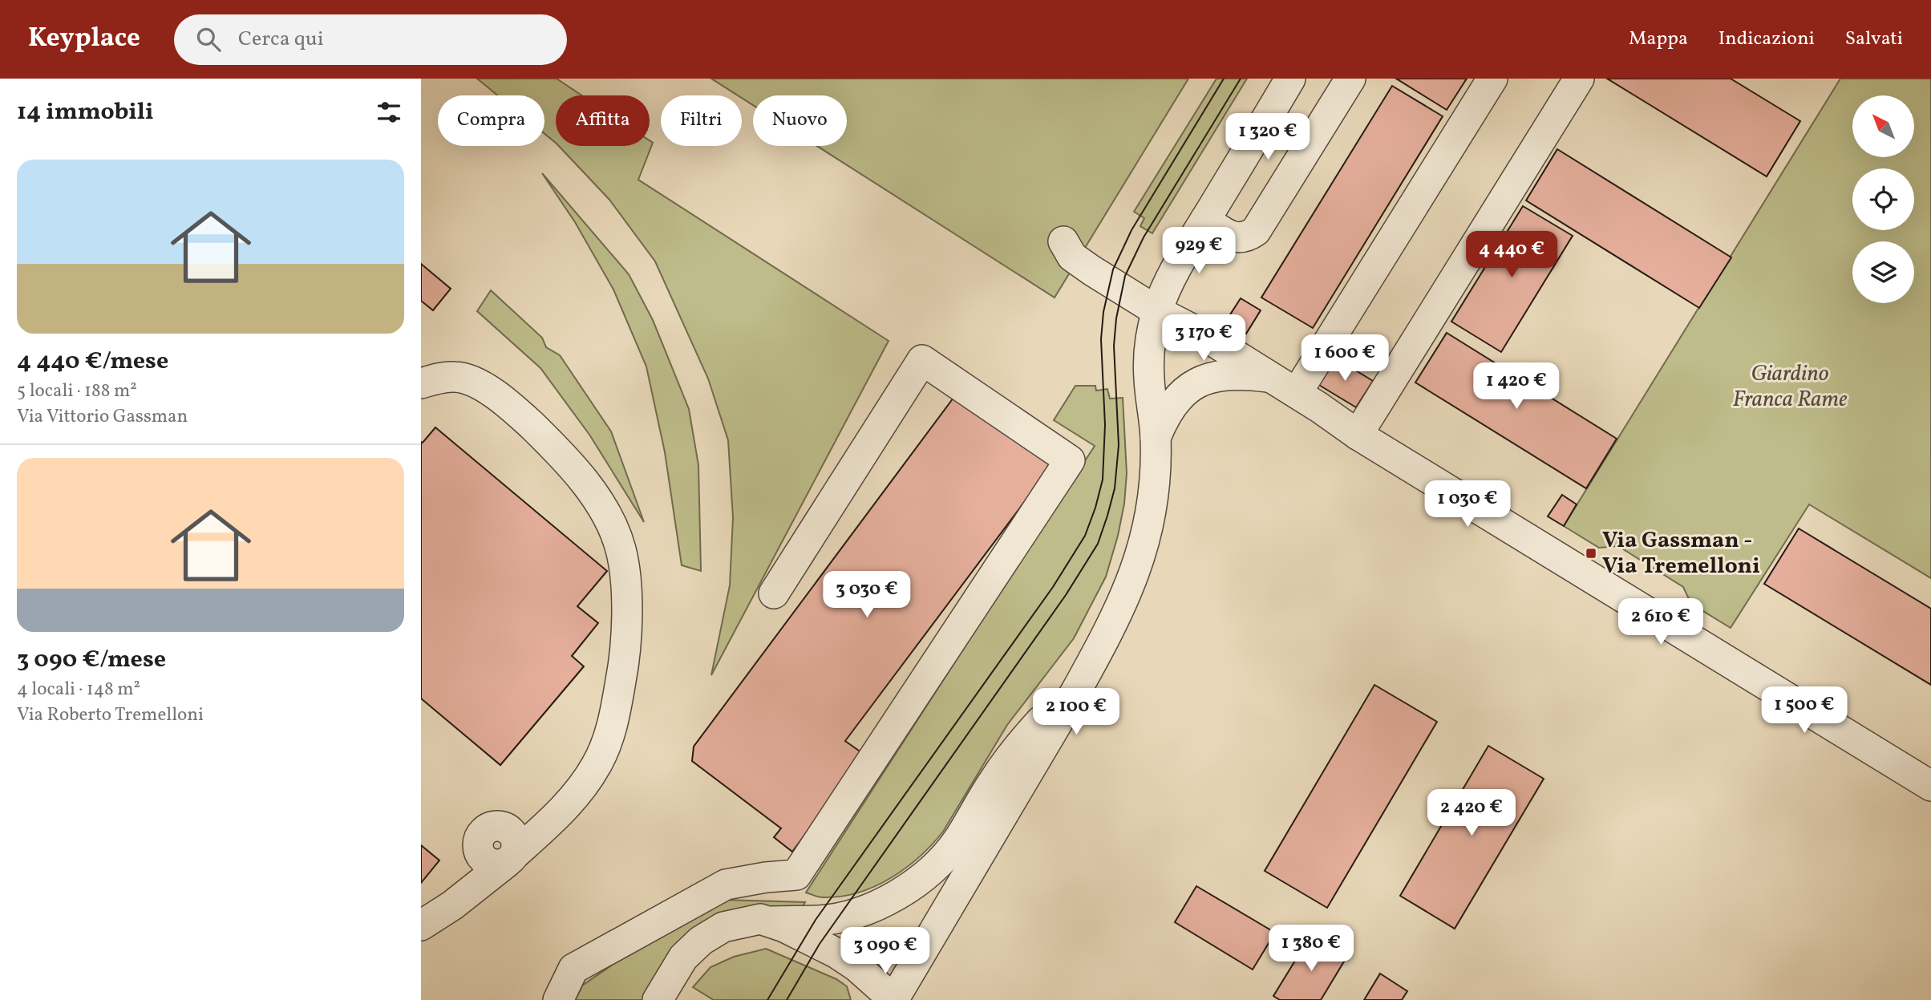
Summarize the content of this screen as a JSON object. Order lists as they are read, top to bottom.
{
  "parks": ["Giardino Franca Rame"],
  "places": {
    "transit": ["Via Gassman - Via Tremelloni"]
  },
  "north": "top left",
  "page": {
    "header": "Keyplace",
    "search": "Cerca qui",
    "nav": ["Mappa", "Indicazioni", "Salvati"],
    "heading": "14 immobili",
    "chip": [
      "Compra",
      "Affitta",
      "Filtri",
      "Nuovo"
    ],
    "price": [
      "1 320 €",
      "929 €",
      "4 440 €",
      "3 170 €",
      "1 600 €",
      "1 420 €",
      "1 030 €",
      "3 030 €",
      "2 610 €",
      "1 500 €",
      "2 100 €",
      "2 420 €",
      "1 380 €",
      "3 090 €"
    ],
    "list": [
      {
        "name": "4 440 €/mese",
        "note": "5 locali · 188 m² · Via Vittorio Gassman"
      },
      {
        "name": "3 090 €/mese",
        "note": "4 locali · 148 m² · Via Roberto Tremelloni"
      }
    ]
  }
}
